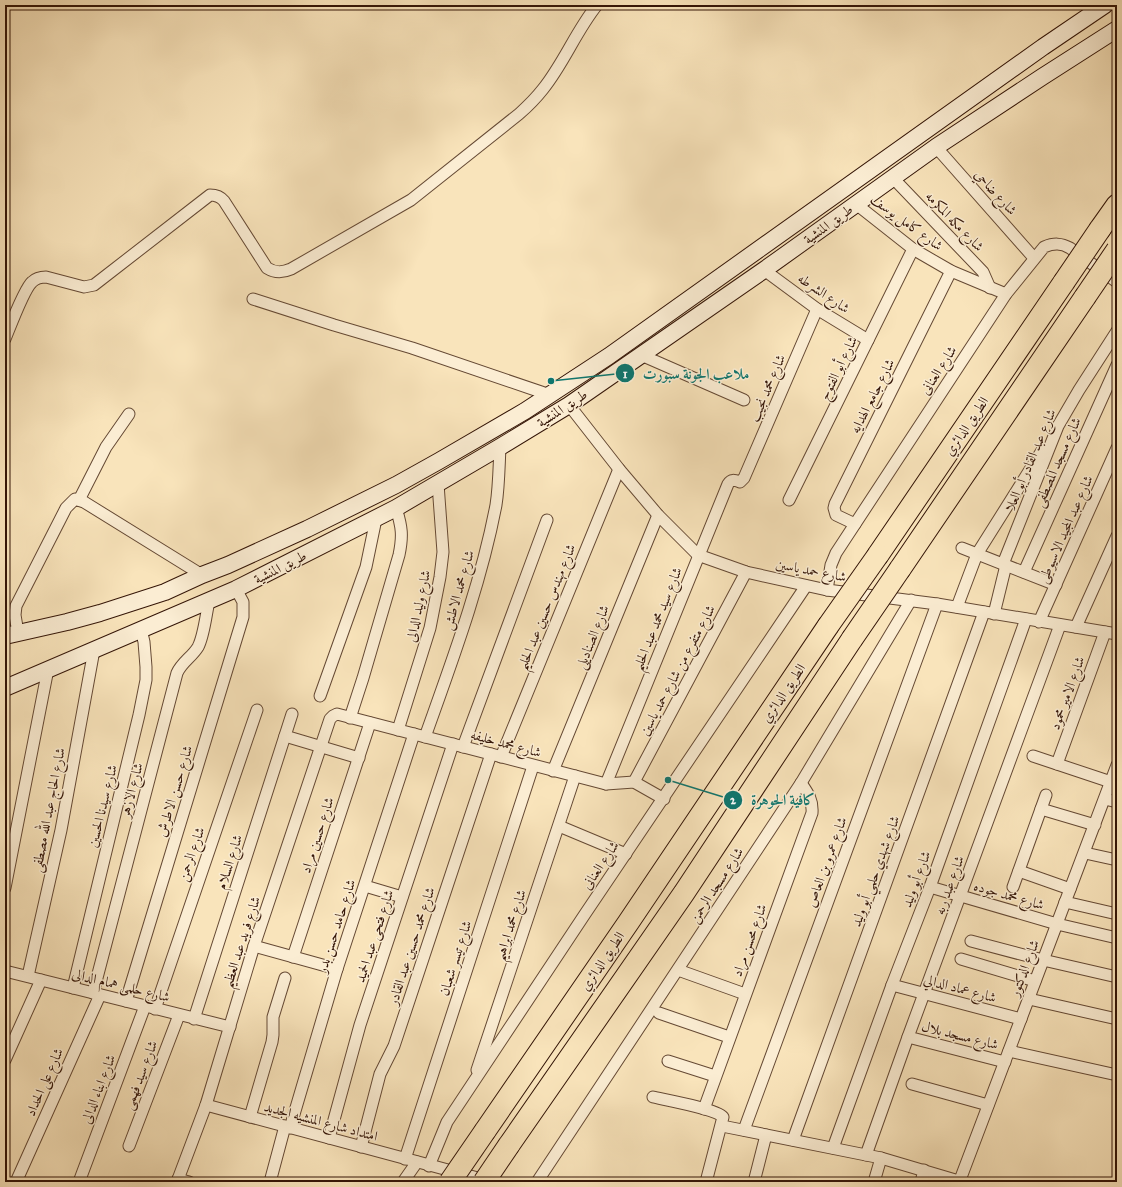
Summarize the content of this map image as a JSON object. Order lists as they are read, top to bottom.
{
  "streets": {
    "highway": ["الطريق الدائري"],
    "street": [
      "شارع ضاحي",
      "شارع مكه المكرمه",
      "شارع كامل يوسف",
      "طريق المنشية",
      "شارع الشرطه",
      "شارع أبو الفتوح",
      "شارع العنانى",
      "شارع محمد نجيب",
      "شارع جامع الهدايه",
      "شارع عبد القادر أبو العلا",
      "شارع مسجد المصطفى",
      "شارع عبد المجيد الاسيوطى",
      "شارع حمد ياسين",
      "شارع محمد الاطش",
      "شارع وليد الدالى",
      "شارع مهندس حسين عبد الحليم",
      "شارع سيد محمد عبد الحليم",
      "شارع الصناديلى",
      "شارع متفرع من شارع حمد ياسين",
      "شارع الامير محمود",
      "شارع محمد خليفه",
      "شارع الازهر",
      "شارع حسن الاطرش",
      "شارع سيدنا الحسين",
      "شارع الحاج عبد الله مصطفى",
      "شارع حسين مراد",
      "شارع الرحمن",
      "شارع السلام",
      "شارع عمرو بن العاص",
      "شارع شهدي حلمي أبو وليد",
      "شارع أبو وليد",
      "شارع مسجد الرحمن",
      "شارع عبد ربه",
      "شارع محمد جوده",
      "شارع محمد ابراهيم",
      "شارع حامد حسن بدر",
      "شارع فتحى عبد الحميد",
      "شارع محسن مراد",
      "شارع فريد عبد العظيم",
      "شارع محمد حسين عبد القادر",
      "شارع تيسر شعبان",
      "شارع الدكتور",
      "شارع حلمى همام الدالى",
      "شارع عماد الدالي",
      "شارع مسجد بلال",
      "شارع سيد فهمى",
      "شارع على الحداد",
      "شارع ابناء الدالى",
      "امتداد شارع المنشيه الجديد"
    ]
  },
  "crossings": [
    ["شارع ضاحي", "طريق المنشية"],
    ["شارع ضاحي", "شارع العنانى"],
    ["شارع مكه المكرمه", "شارع كامل يوسف"],
    ["شارع مكه المكرمه", "طريق المنشية"],
    ["شارع كامل يوسف", "طريق المنشية"],
    ["شارع كامل يوسف", "شارع أبو الفتوح"],
    ["شارع كامل يوسف", "شارع العنانى"],
    ["شارع كامل يوسف", "شارع جامع الهدايه"],
    ["طريق المنشية", "شارع الشرطه"],
    ["طريق المنشية", "شارع حمد ياسين"],
    ["طريق المنشية", "شارع محمد الاطش"],
    ["طريق المنشية", "شارع وليد الدالى"],
    ["طريق المنشية", "شارع الازهر"],
    ["طريق المنشية", "شارع حسن الاطرش"],
    ["طريق المنشية", "شارع سيدنا الحسين"],
    ["طريق المنشية", "شارع الحاج عبد الله مصطفى"],
    ["شارع الشرطه", "شارع أبو الفتوح"],
    ["شارع الشرطه", "شارع محمد نجيب"],
    ["شارع العنانى", "شارع جامع الهدايه"],
    ["شارع العنانى", "شارع حمد ياسين"],
    ["شارع العنانى", "شارع محمد ابراهيم"],
    ["شارع العنانى", "امتداد شارع المنشيه الجديد"],
    ["شارع محمد نجيب", "شارع سيد محمد عبد الحليم"],
    ["شارع عبد القادر أبو العلا", "شارع حمد ياسين"],
    ["شارع عبد القادر أبو العلا", "شارع شهدي حلمي أبو وليد"],
    ["شارع عبد المجيد الاسيوطى", "شارع حمد ياسين"],
    ["شارع حمد ياسين", "شارع مهندس حسين عبد الحليم"],
    ["شارع حمد ياسين", "شارع سيد محمد عبد الحليم"],
    ["شارع حمد ياسين", "شارع الصناديلى"],
    ["شارع حمد ياسين", "شارع متفرع من شارع حمد ياسين"],
    ["شارع حمد ياسين", "شارع الامير محمود"],
    ["شارع حمد ياسين", "شارع عمرو بن العاص"],
    ["شارع حمد ياسين", "شارع شهدي حلمي أبو وليد"],
    ["شارع حمد ياسين", "شارع أبو وليد"],
    ["شارع حمد ياسين", "شارع مسجد الرحمن"],
    ["شارع حمد ياسين", "شارع عبد ربه"],
    ["شارع محمد الاطش", "شارع محمد خليفه"],
    ["شارع محمد الاطش", "شارع حامد حسن بدر"],
    ["شارع وليد الدالى", "شارع محمد خليفه"],
    ["شارع مهندس حسين عبد الحليم", "شارع محمد خليفه"],
    ["شارع مهندس حسين عبد الحليم", "شارع محمد حسين عبد القادر"],
    ["شارع سيد محمد عبد الحليم", "شارع محمد خليفه"],
    ["شارع الصناديلى", "شارع محمد خليفه"],
    ["شارع متفرع من شارع حمد ياسين", "شارع محمد خليفه"],
    ["شارع محمد خليفه", "شارع حسين مراد"],
    ["شارع محمد خليفه", "شارع محمد ابراهيم"],
    ["شارع محمد خليفه", "شارع حامد حسن بدر"],
    ["شارع محمد خليفه", "شارع فتحى عبد الحميد"],
    ["شارع محمد خليفه", "شارع فريد عبد العظيم"],
    ["شارع محمد خليفه", "شارع محمد حسين عبد القادر"],
    ["شارع محمد خليفه", "شارع تيسر شعبان"],
    ["شارع الازهر", "شارع حلمى همام الدالى"],
    ["شارع الازهر", "شارع على الحداد"],
    ["شارع حسن الاطرش", "شارع حلمى همام الدالى"],
    ["شارع سيدنا الحسين", "شارع حلمى همام الدالى"],
    ["شارع الحاج عبد الله مصطفى", "شارع حلمى همام الدالى"],
    ["شارع الرحمن", "شارع حلمى همام الدالى"],
    ["شارع الرحمن", "شارع ابناء الدالى"],
    ["شارع السلام", "شارع حلمى همام الدالى"],
    ["شارع أبو وليد", "شارع محمد جوده"],
    ["شارع أبو وليد", "شارع عماد الدالي"],
    ["شارع مسجد الرحمن", "شارع محسن مراد"],
    ["شارع عبد ربه", "شارع محمد جوده"],
    ["شارع عبد ربه", "شارع عماد الدالي"],
    ["شارع عبد ربه", "شارع مسجد بلال"],
    ["شارع محمد جوده", "شارع الدكتور"],
    ["شارع حامد حسن بدر", "امتداد شارع المنشيه الجديد"],
    ["شارع فتحى عبد الحميد", "امتداد شارع المنشيه الجديد"],
    ["شارع فريد عبد العظيم", "شارع حلمى همام الدالى"],
    ["شارع فريد عبد العظيم", "امتداد شارع المنشيه الجديد"],
    ["شارع محمد حسين عبد القادر", "امتداد شارع المنشيه الجديد"],
    ["شارع تيسر شعبان", "امتداد شارع المنشيه الجديد"],
    ["شارع الدكتور", "شارع عماد الدالي"],
    ["شارع الدكتور", "شارع مسجد بلال"],
    ["شارع حلمى همام الدالى", "شارع سيد فهمى"],
    ["شارع حلمى همام الدالى", "شارع على الحداد"],
    ["شارع حلمى همام الدالى", "شارع ابناء الدالى"]
  ],
  "places": ["ملاعب الجونة سبورت", "كافية الحوهرة"]
}
